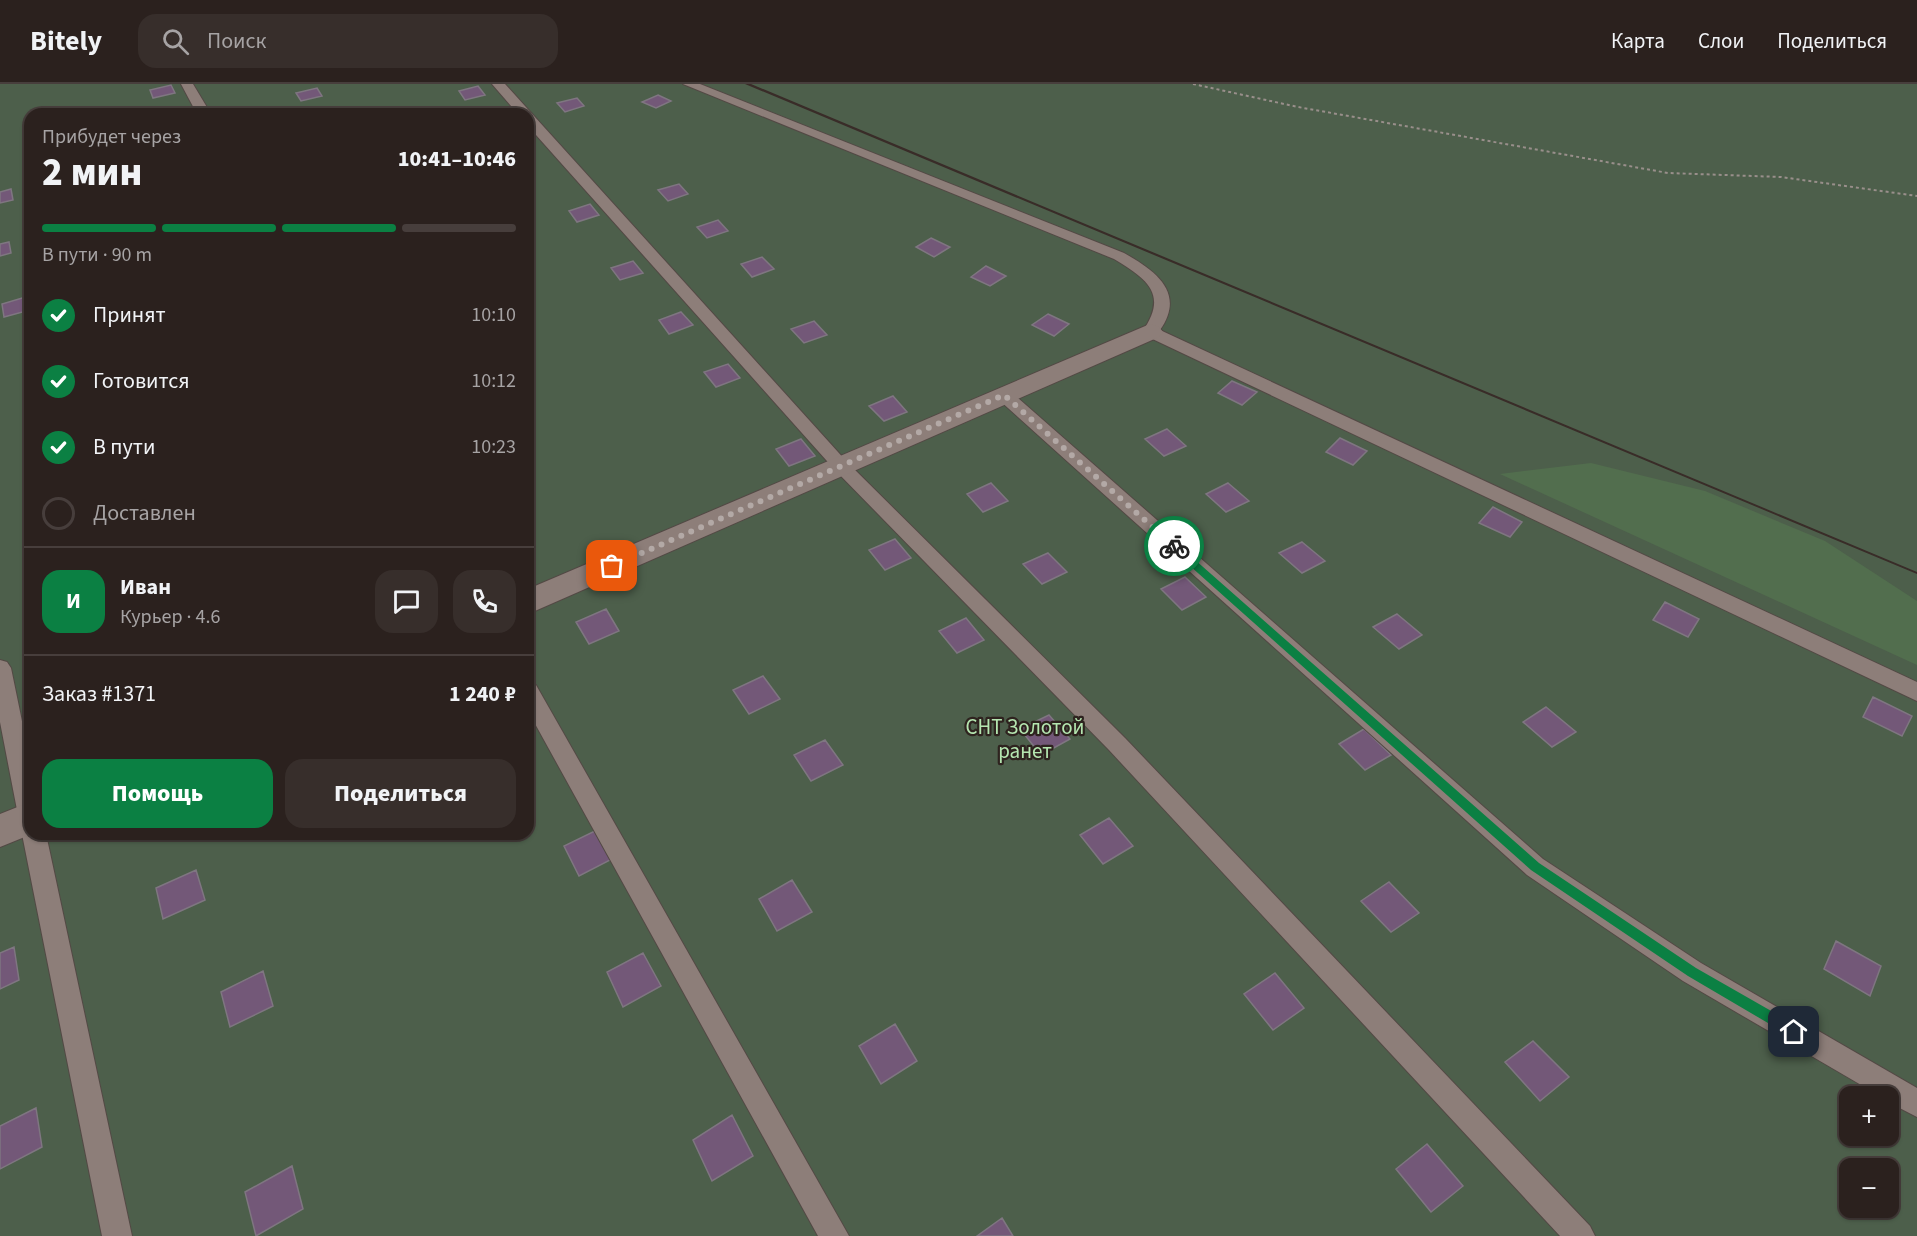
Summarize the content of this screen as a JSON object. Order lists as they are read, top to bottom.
{
  "parks": ["СНТ Золотой ранет"],
  "page": {
    "header": "Bitely",
    "search": "Поиск",
    "nav": ["Карта", "Слои", "Поделиться"],
    "heading": ["2 мин", "Прибудет через", "10:41–10:46"],
    "panel": [
      "Иван",
      "Курьер · 4.6",
      "Заказ #1371",
      "1 240 ₽"
    ],
    "bar": "В пути · 90 m",
    "list": [
      ["Принят", "10:10"],
      ["Готовится", "10:12"],
      ["В пути", "10:23"],
      "Доставлен"
    ],
    "round": "И",
    "buttons": ["Помощь", "Поделиться"],
    "map_buttons": ["+", "−"]
  }
}
